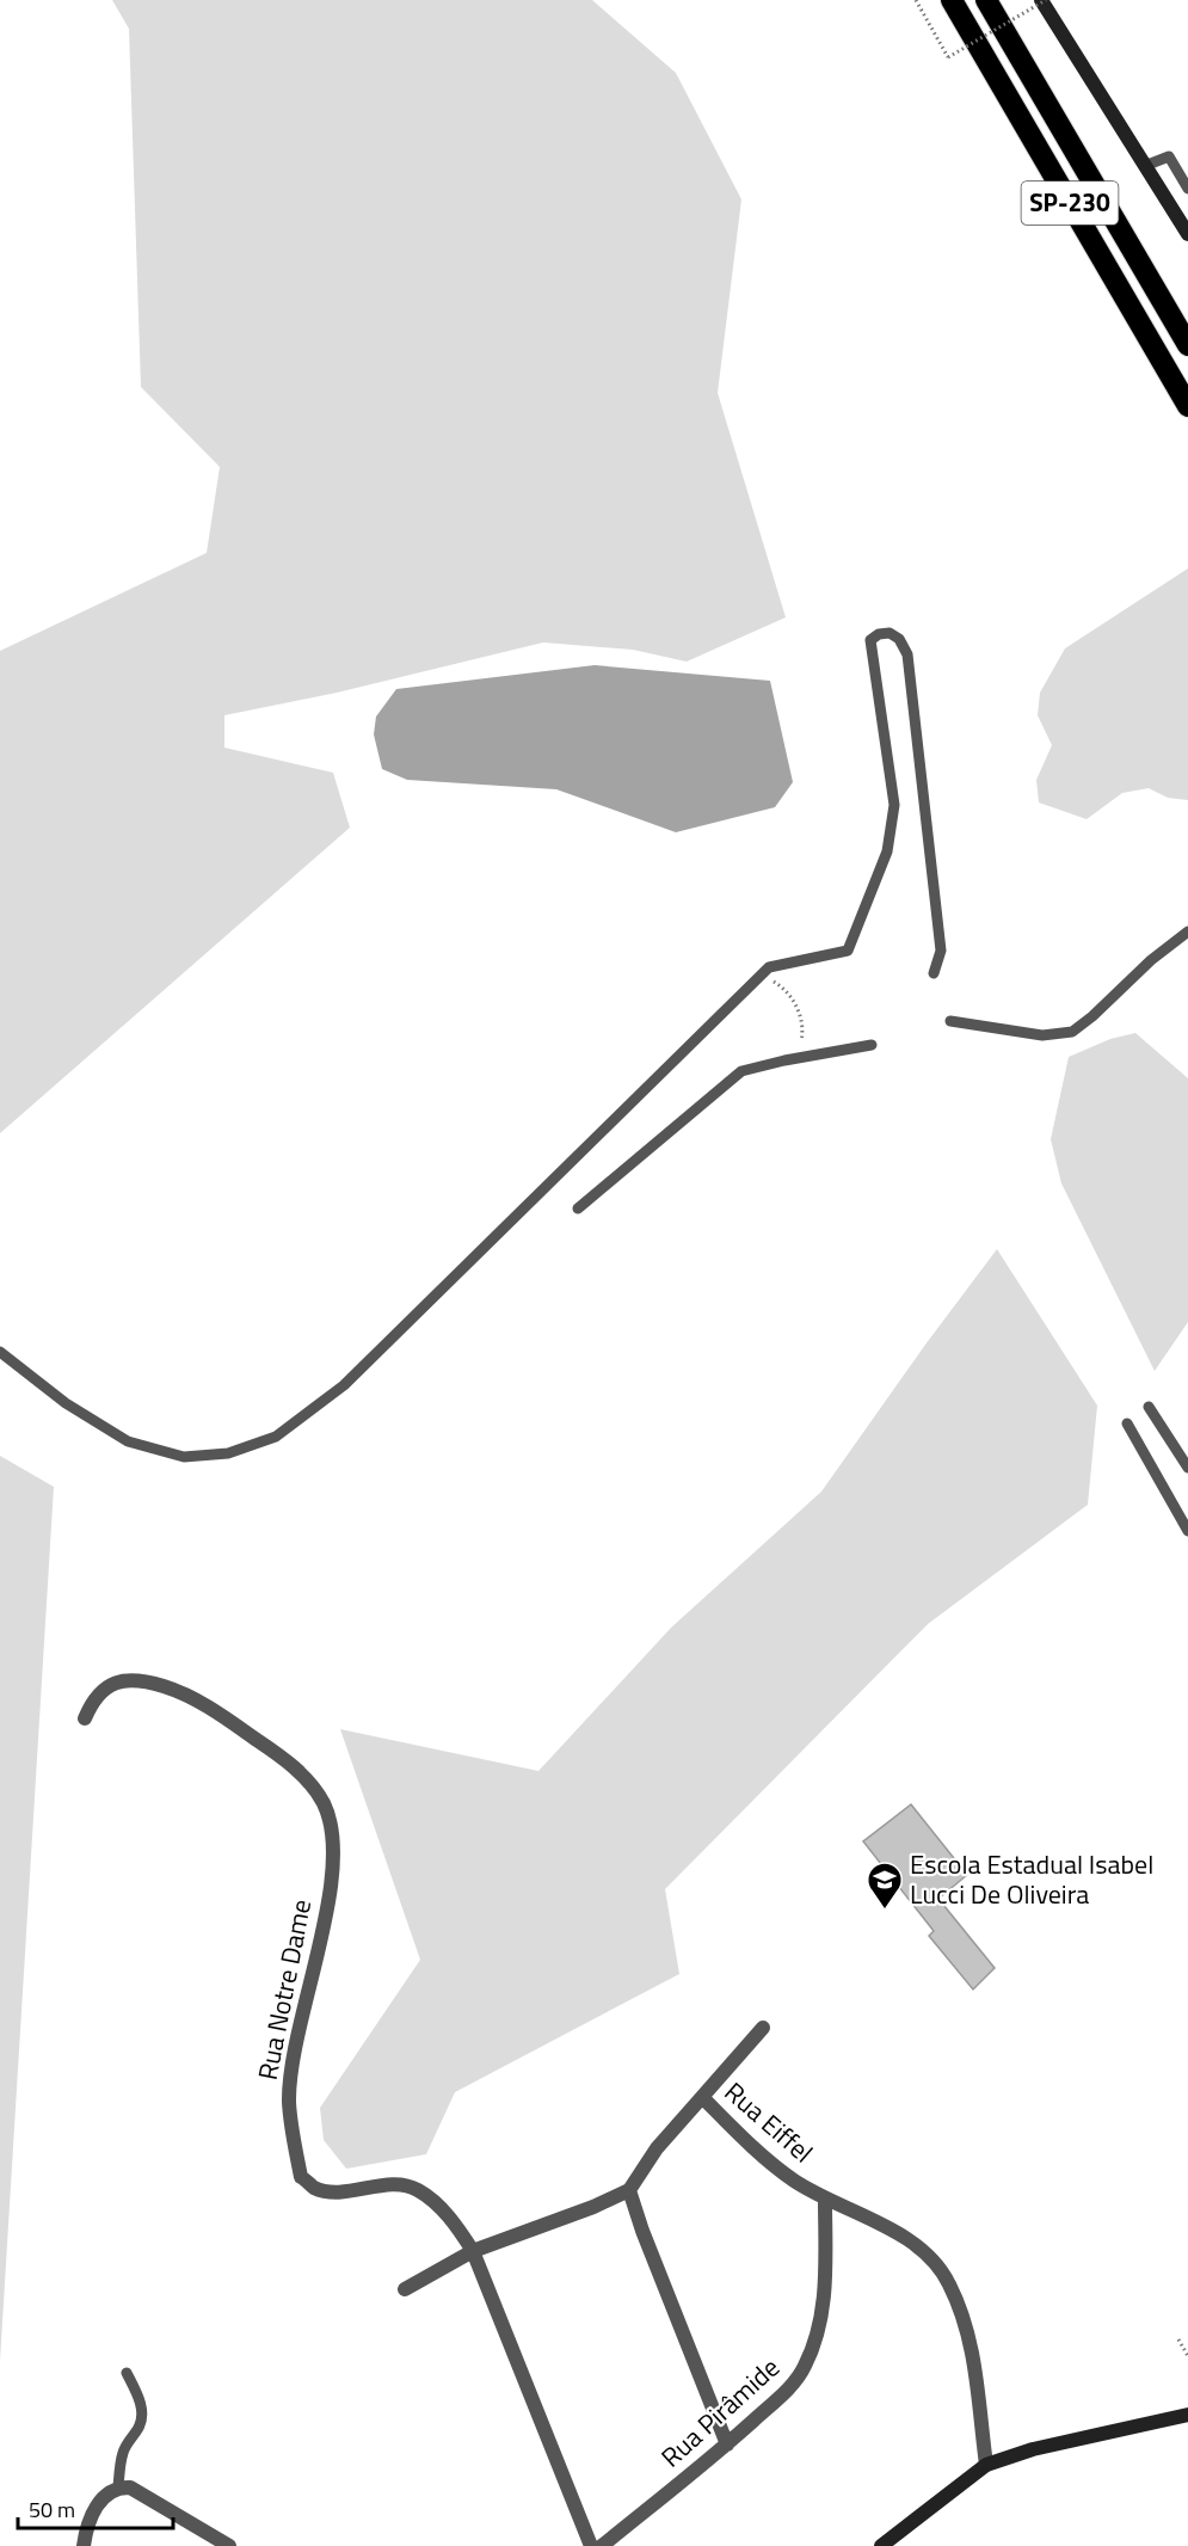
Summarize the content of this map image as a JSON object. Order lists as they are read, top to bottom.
{
  "streets": {
    "highway": ["SP-230"],
    "street": ["Rua Notre Dame", "Rua Eiffel", "Rua Pirâmide"]
  },
  "crossings": [
    ["Rua Eiffel", "Rua Pirâmide"]
  ],
  "places": {
    "school or university": ["Escola Estadual Isabel Lucci De Oliveira"]
  },
  "scale_bar": "50 m"
}
